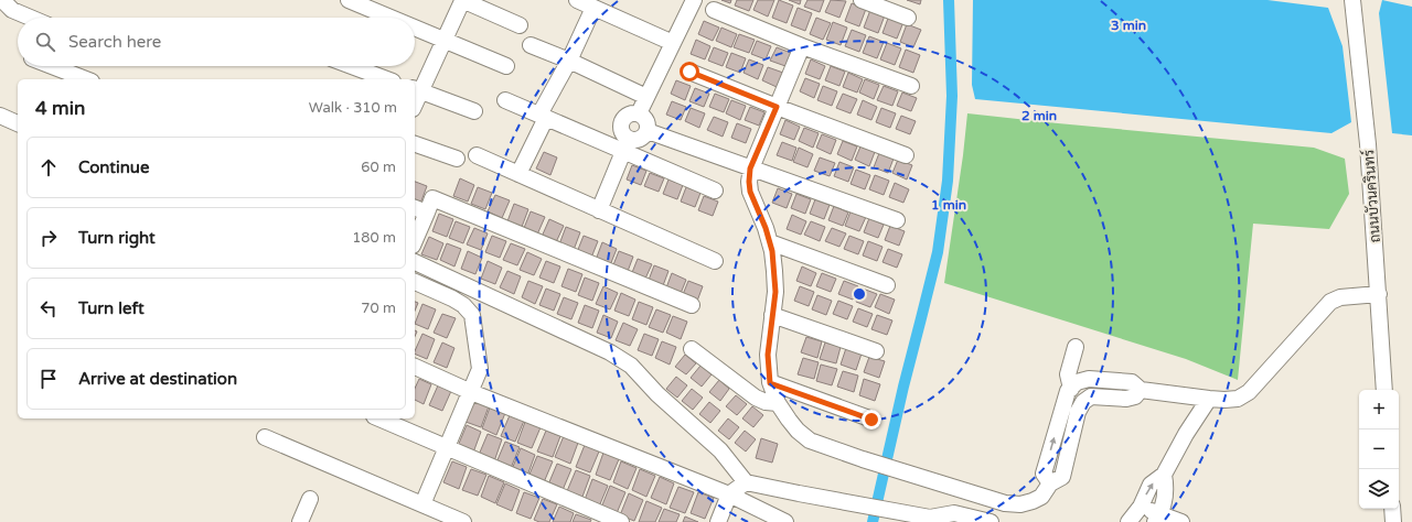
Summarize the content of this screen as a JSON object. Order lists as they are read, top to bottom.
{
  "streets": {
    "street": ["ถนนบัวนครินทร์"]
  },
  "page": {
    "search": "Search here",
    "heading": ["4 min", "Walk · 310 m"],
    "list": [
      ["Continue", "60 m"],
      ["Turn right", "180 m"],
      ["Turn left", "70 m"],
      "Arrive at destination"
    ],
    "map_buttons": ["+", "−"]
  },
  "rings": ["3 min", "2 min", "1 min"]
}
